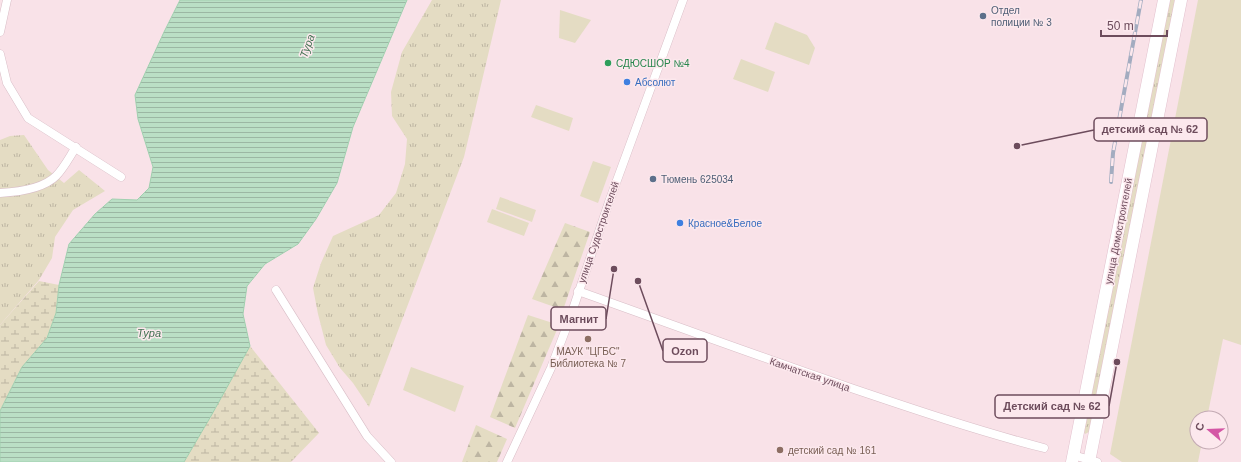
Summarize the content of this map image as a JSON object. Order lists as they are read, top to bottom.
{
  "streets": {
    "main road": ["улица Домостроителей"],
    "street": ["улица Судостроителей", "Камчатская улица"]
  },
  "crossings": [
    ["улица Судостроителей", "Камчатская улица"]
  ],
  "water": ["Тура"],
  "places": [
    "Отдел полиции № 3",
    "СДЮСШОР №4",
    "Абсолют",
    "детский сад № 62",
    "Тюмень 625034",
    "Красное&Белое",
    "Магнит",
    "Ozon",
    "МАУК \"ЦГБС\" Библиотека № 7",
    "Детский сад № 62",
    "детский сад № 161"
  ],
  "scale_bar": "50 m",
  "north": "left"
}
